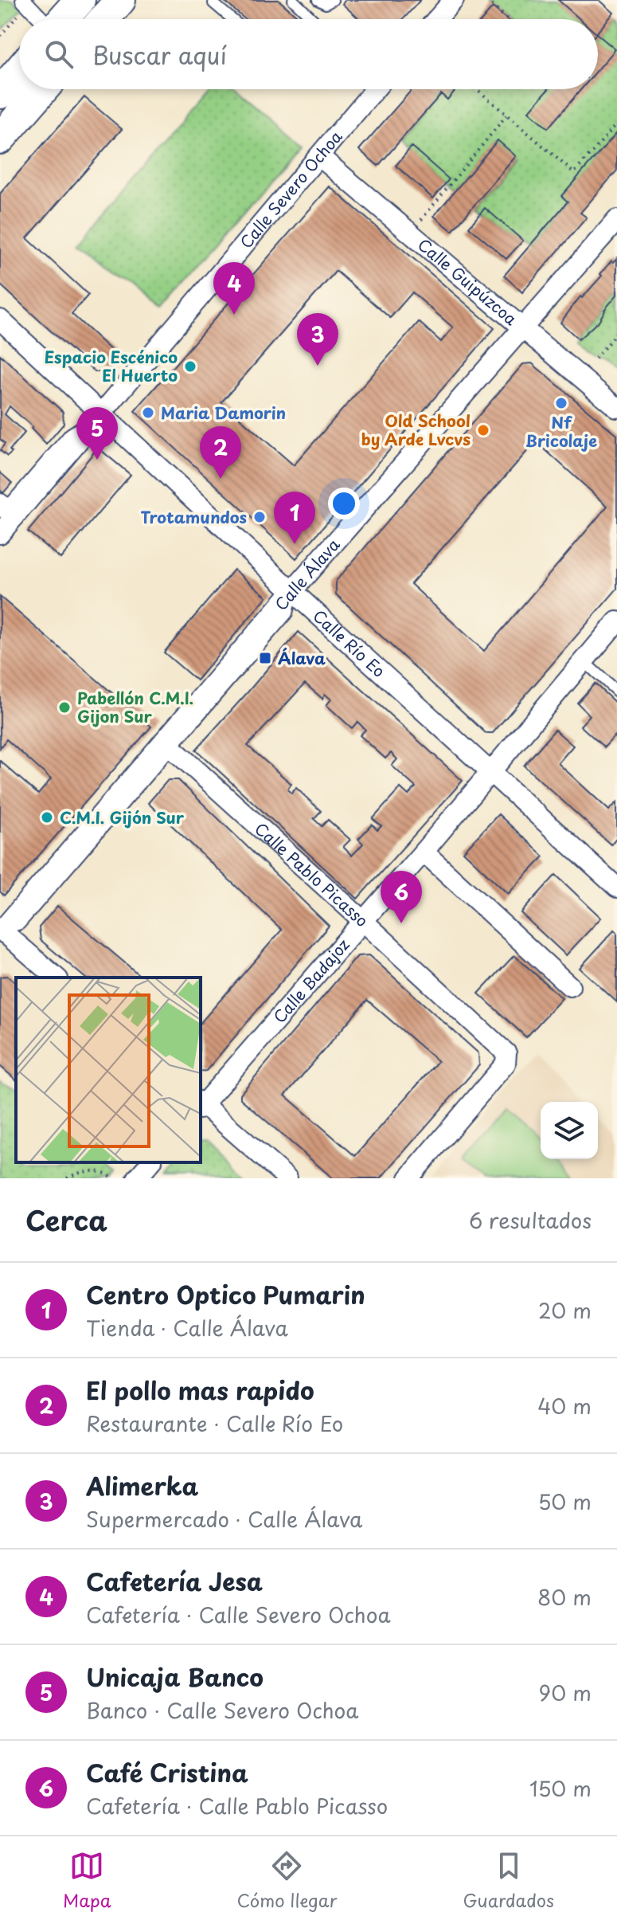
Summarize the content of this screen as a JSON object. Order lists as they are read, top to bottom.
{
  "streets": {
    "street": [
      "Calle Severo Ochoa",
      "Calle Guipúzcoa",
      "Calle Álava",
      "Calle Río Eo",
      "Calle Pablo Picasso",
      "Calle Badajoz"
    ]
  },
  "crossings": [
    ["Calle Severo Ochoa", "Calle Guipúzcoa"],
    ["Calle Severo Ochoa", "Calle Río Eo"],
    ["Calle Guipúzcoa", "Calle Álava"],
    ["Calle Álava", "Calle Río Eo"],
    ["Calle Álava", "Calle Pablo Picasso"],
    ["Calle Río Eo", "Calle Badajoz"],
    ["Calle Pablo Picasso", "Calle Badajoz"]
  ],
  "places": {
    "other": [
      "Espacio Escénico El Huerto",
      "Nf Bricolaje",
      "Maria Damorin",
      "Old School by Arde Lvcvs",
      "Trotamundos",
      "Pabellón C.M.I. Gijon Sur",
      "C.M.I. Gijón Sur"
    ],
    "transit": ["Álava"]
  },
  "page": {
    "search": "Buscar aquí",
    "pins": [
      "4",
      "3",
      "5",
      "2",
      "1",
      "6"
    ],
    "heading": ["Cerca", "6 resultados"],
    "list": [
      {
        "mark": "1",
        "name": "Centro Optico Pumarin",
        "note": "Tienda · Calle Álava",
        "value": "20 m"
      },
      {
        "mark": "2",
        "name": "El pollo mas rapido",
        "note": "Restaurante · Calle Río Eo",
        "value": "40 m"
      },
      {
        "mark": "3",
        "name": "Alimerka",
        "note": "Supermercado · Calle Álava",
        "value": "50 m"
      },
      {
        "mark": "4",
        "name": "Cafetería Jesa",
        "note": "Cafetería · Calle Severo Ochoa",
        "value": "80 m"
      },
      {
        "mark": "5",
        "name": "Unicaja Banco",
        "note": "Banco · Calle Severo Ochoa",
        "value": "90 m"
      },
      {
        "mark": "6",
        "name": "Café Cristina",
        "note": "Cafetería · Calle Pablo Picasso",
        "value": "150 m"
      }
    ],
    "nav": ["Mapa", "Cómo llegar", "Guardados"]
  }
}
